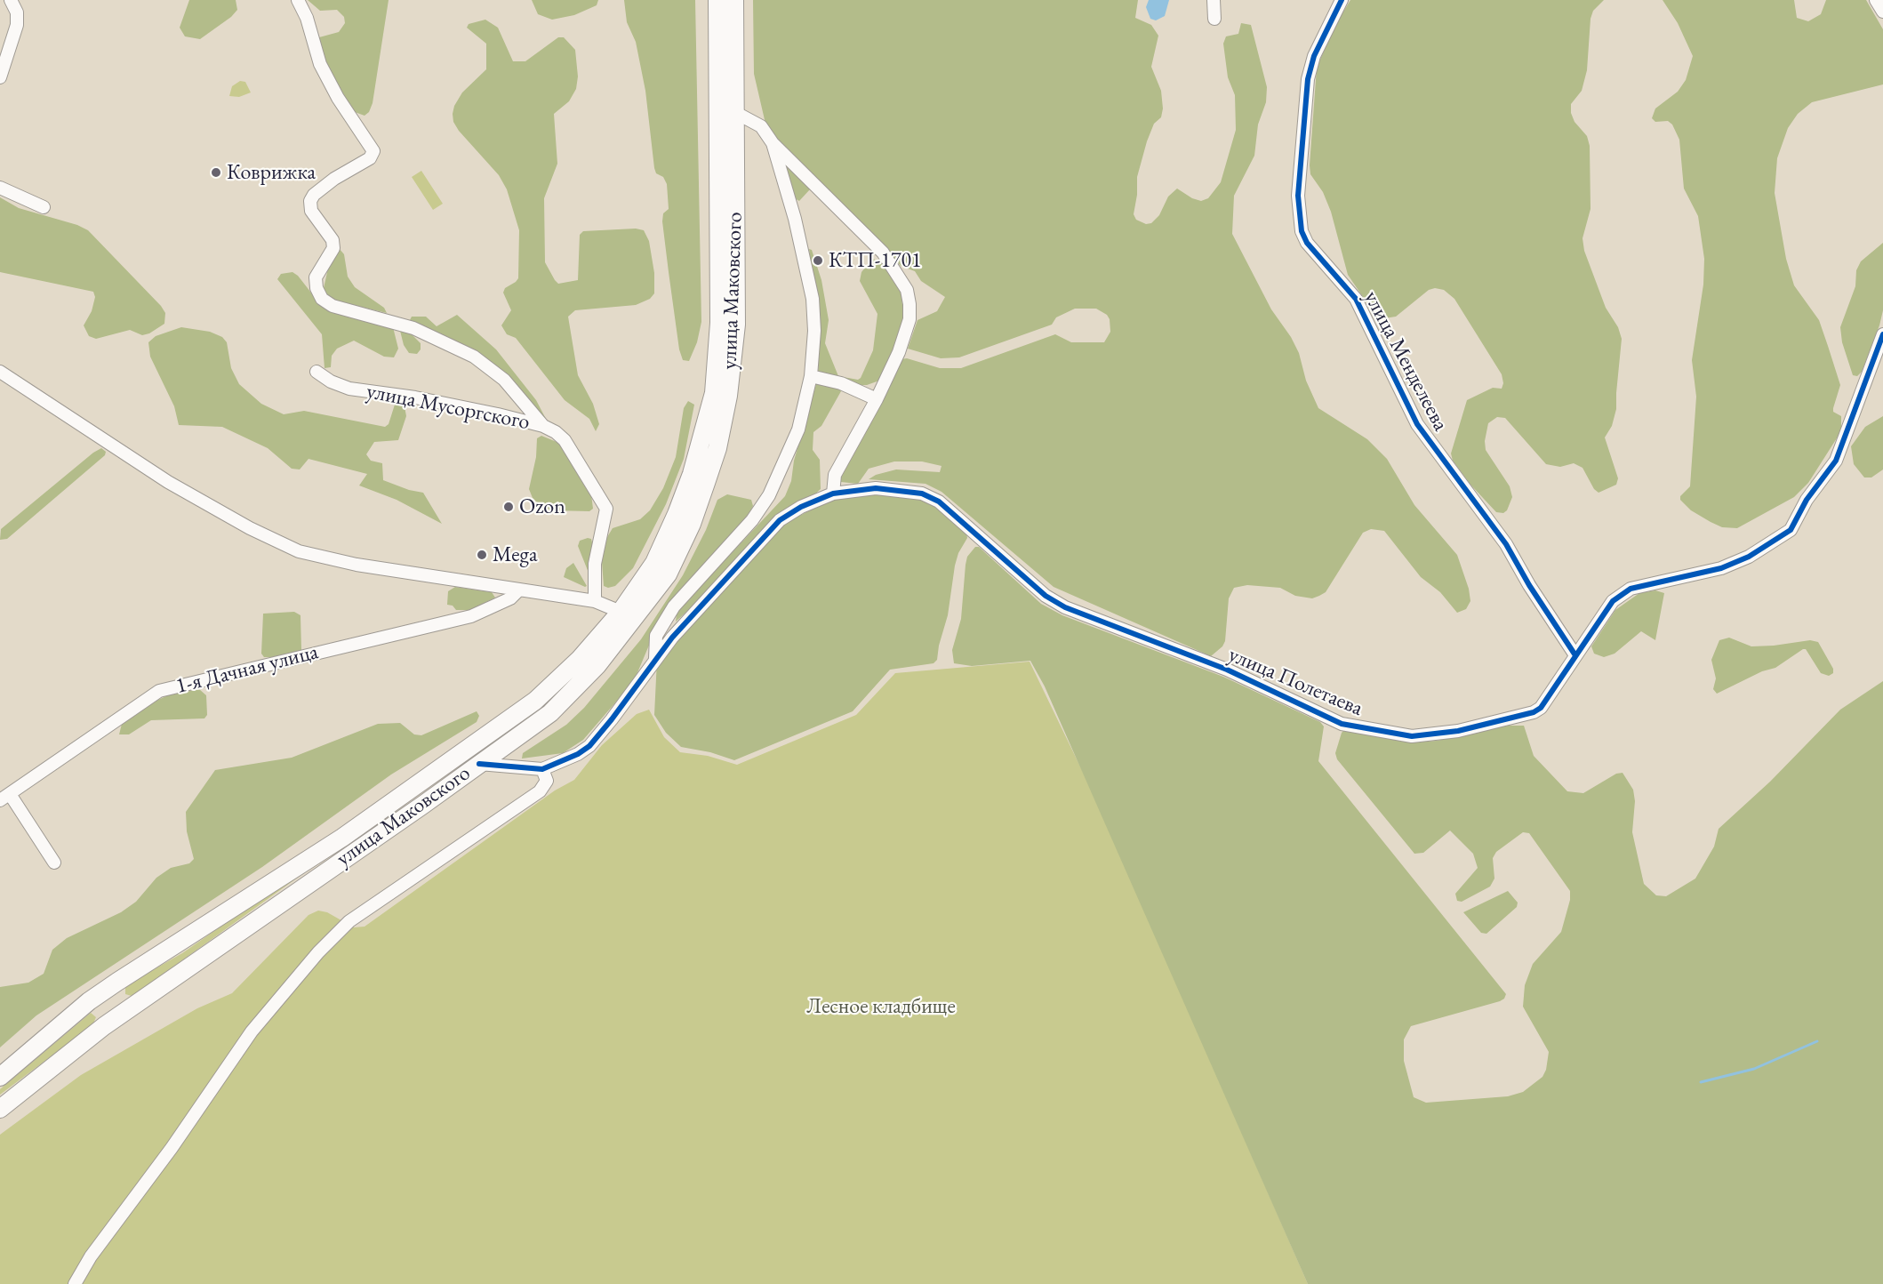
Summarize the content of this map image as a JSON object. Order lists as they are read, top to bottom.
{
  "streets": {
    "highway": ["улица Маковского"],
    "street": [
      "улица Менделеева",
      "улица Мусоргского",
      "1-я Дачная улица",
      "улица Полетаева"
    ]
  },
  "crossings": [
    ["улица Менделеева", "улица Полетаева"]
  ],
  "parks": ["Лесное кладбище"],
  "places": [
    "Коврижка",
    "КТП-1701",
    "Ozon",
    "Mega"
  ]
}
